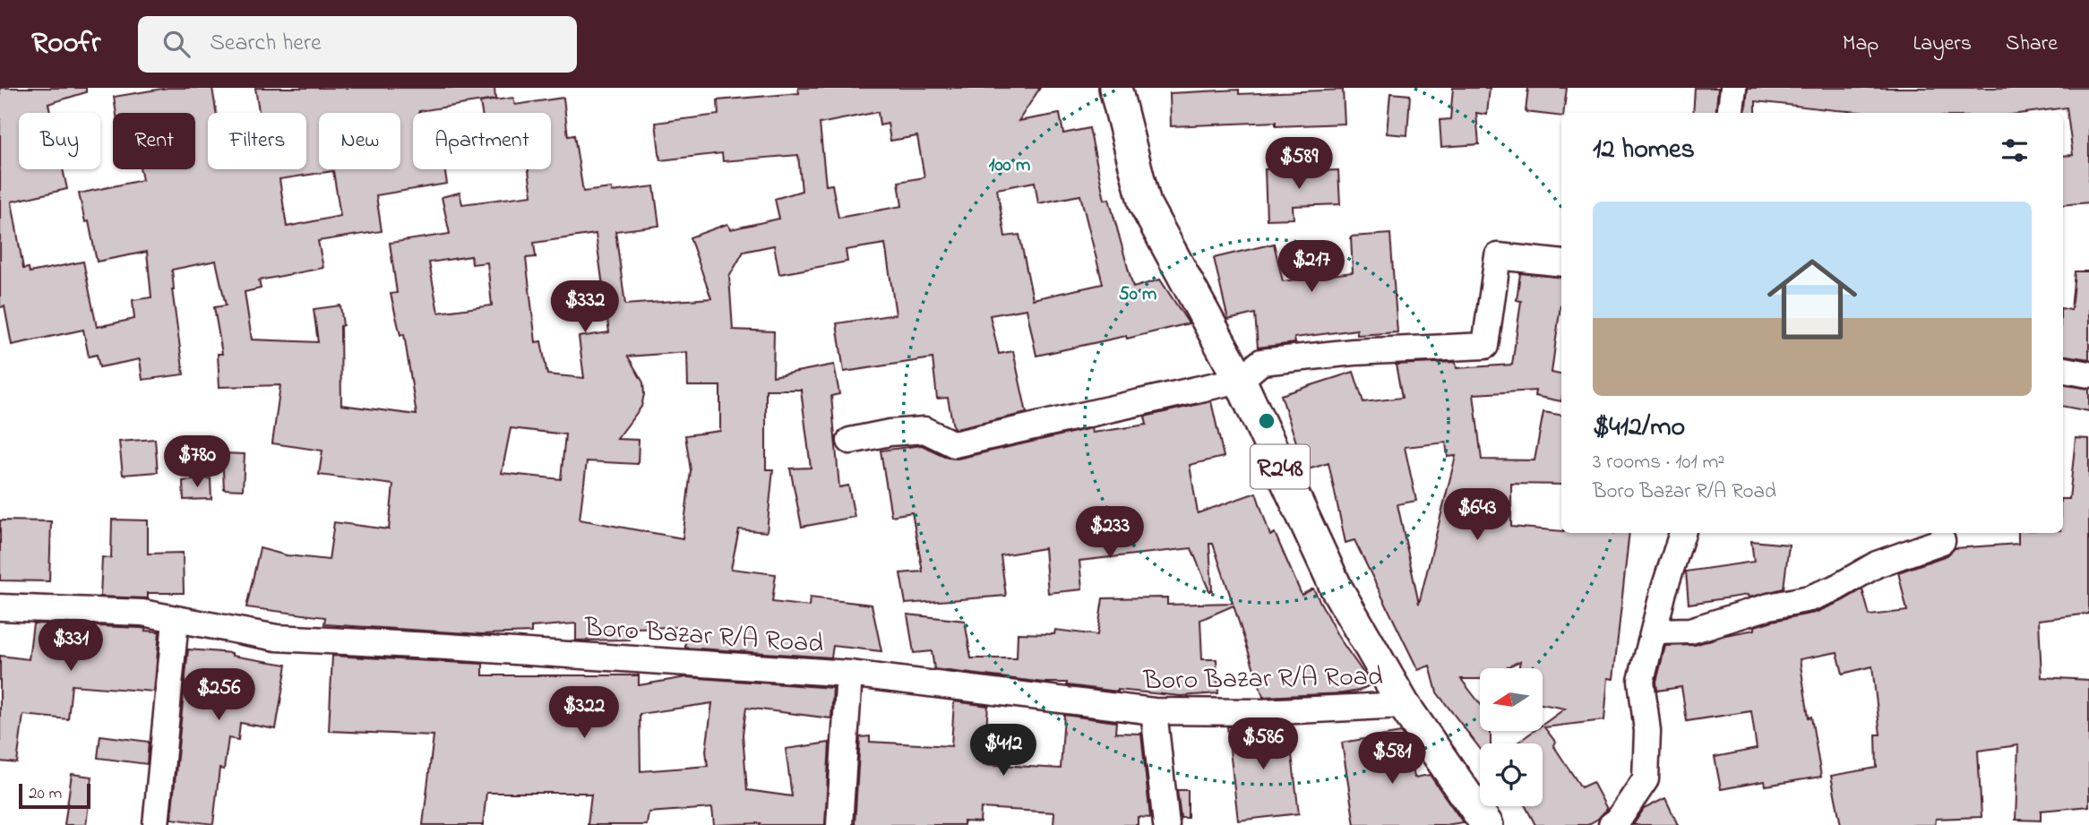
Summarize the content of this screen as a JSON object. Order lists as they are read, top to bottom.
{
  "streets": {
    "main road": ["R248"],
    "street": ["Boro Bazar R/A Road"]
  },
  "crossings": [
    ["R248", "Boro Bazar R/A Road"]
  ],
  "scale_bar": "20 m",
  "north": "left",
  "page": {
    "header": "Roofr",
    "search": "Search here",
    "nav": ["Map", "Layers", "Share"],
    "chip": [
      "Buy",
      "Rent",
      "Filters",
      "New",
      "Apartment"
    ],
    "heading": "12 homes",
    "price": [
      "$589",
      "$217",
      "$332",
      "$780",
      "$643",
      "$233",
      "$331",
      "$256",
      "$322",
      "$586",
      "$412",
      "$581"
    ],
    "list": [
      {
        "name": "$412/mo",
        "note": "3 rooms · 101 m² · Boro Bazar R/A Road"
      }
    ],
    "scale": "20 m"
  },
  "rings": ["100 m", "50 m"]
}
